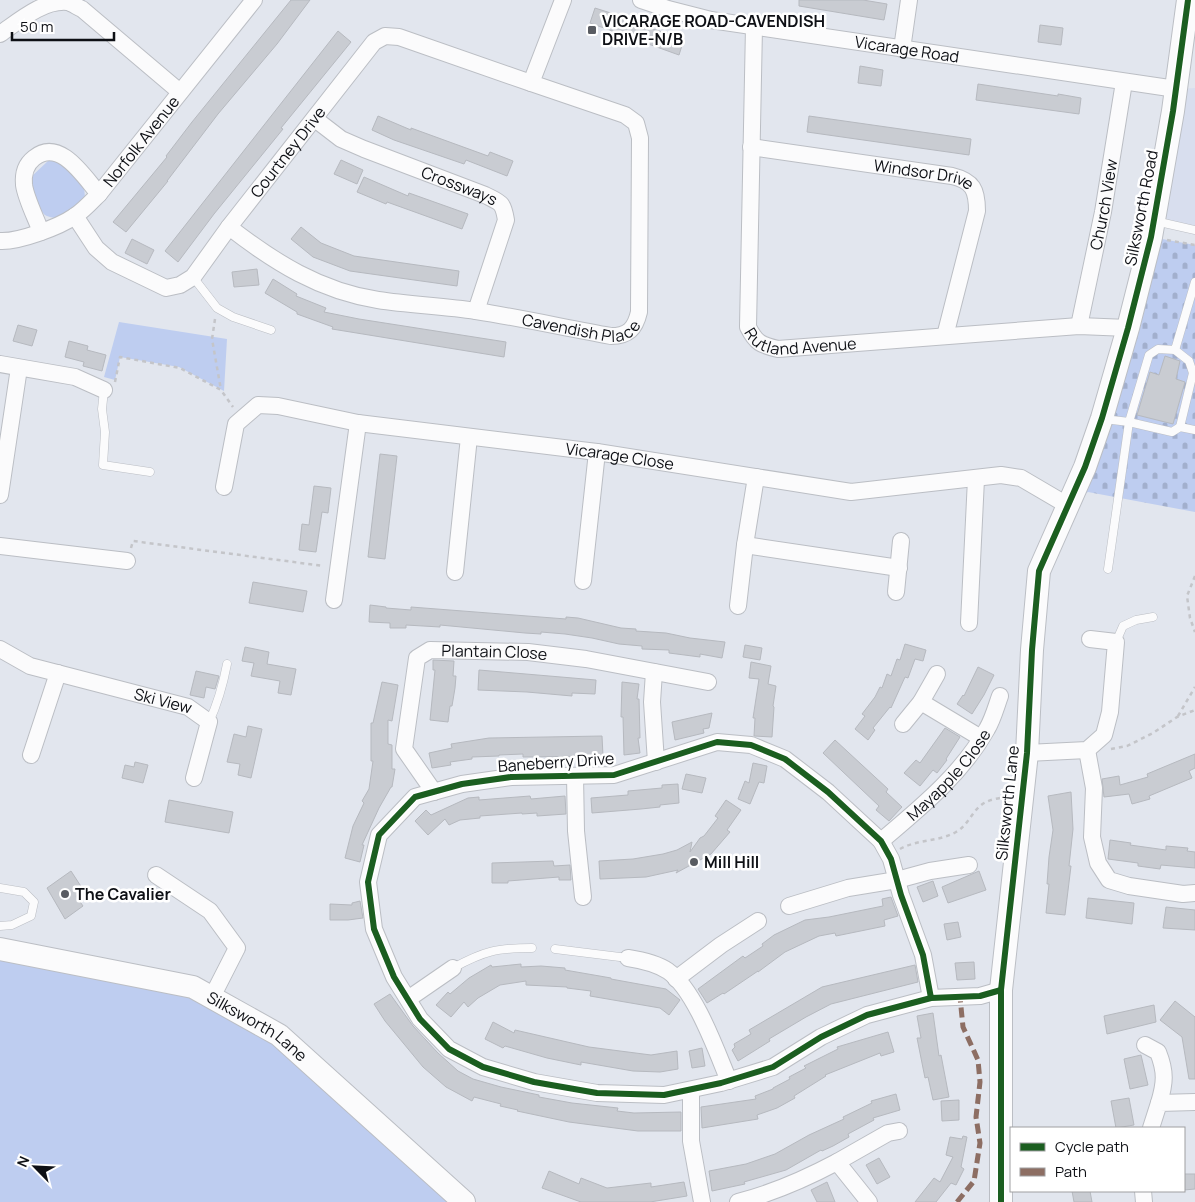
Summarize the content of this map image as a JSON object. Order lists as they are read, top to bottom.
{
  "streets": {
    "street": [
      "Vicarage Road",
      "Norfolk Avenue",
      "Courtney Drive",
      "Windsor Drive",
      "Crossways",
      "Church View",
      "Silksworth Road",
      "Cavendish Place",
      "Rutland Avenue",
      "Vicarage Close",
      "Plantain Close",
      "Ski View",
      "Baneberry Drive",
      "Mayapple Close",
      "Silksworth Lane"
    ]
  },
  "crossings": [
    ["Vicarage Road", "Church View"],
    ["Vicarage Road", "Silksworth Road"],
    ["Vicarage Road", "Rutland Avenue"],
    ["Courtney Drive", "Crossways"],
    ["Courtney Drive", "Cavendish Place"],
    ["Windsor Drive", "Rutland Avenue"],
    ["Crossways", "Cavendish Place"],
    ["Church View", "Rutland Avenue"],
    ["Silksworth Road", "Rutland Avenue"],
    ["Silksworth Road", "Silksworth Lane"],
    ["Vicarage Close", "Silksworth Lane"],
    ["Plantain Close", "Baneberry Drive"],
    ["Baneberry Drive", "Mayapple Close"],
    ["Baneberry Drive", "Silksworth Lane"]
  ],
  "places": {
    "transit": ["VICARAGE ROAD-CAVENDISH DRIVE-N/B"],
    "other": ["Mill Hill", "The Cavalier"]
  },
  "legend": ["Cycle path", "Path"],
  "scale_bar": "50 m",
  "north": "top left"
}
